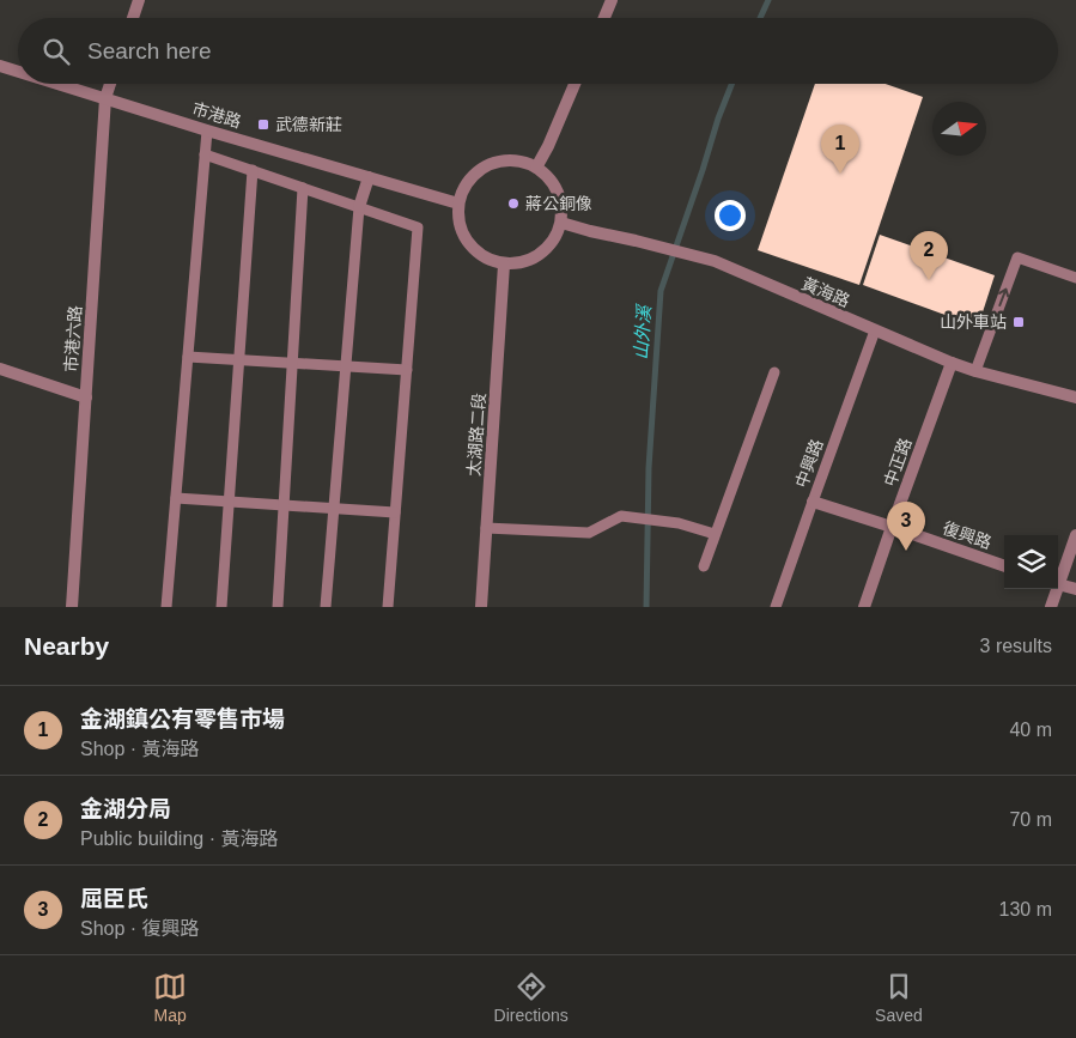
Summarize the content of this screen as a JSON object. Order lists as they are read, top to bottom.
{
  "streets": {
    "street": [
      "市港路",
      "黃海路",
      "市港六路",
      "太湖路二段",
      "中正路",
      "復興路"
    ],
    "lane": ["中興路"]
  },
  "crossings": [
    ["市港路", "黃海路"],
    ["市港路", "市港六路"],
    ["市港路", "太湖路二段"],
    ["黃海路", "太湖路二段"],
    ["黃海路", "中正路"],
    ["黃海路", "中興路"],
    ["中正路", "復興路"],
    ["中興路", "復興路"]
  ],
  "water": ["山外溪"],
  "places": {
    "transit": ["武德新莊", "山外車站"],
    "other": ["蔣公銅像"]
  },
  "north": "right",
  "page": {
    "search": "Search here",
    "pins": ["1", "2", "3"],
    "heading": ["Nearby", "3 results"],
    "list": [
      {
        "mark": "1",
        "name": "金湖鎮公有零售市場",
        "note": "Shop · 黃海路",
        "value": "40 m"
      },
      {
        "mark": "2",
        "name": "金湖分局",
        "note": "Public building · 黃海路",
        "value": "70 m"
      },
      {
        "mark": "3",
        "name": "屈臣氏",
        "note": "Shop · 復興路",
        "value": "130 m"
      }
    ],
    "nav": ["Map", "Directions", "Saved"]
  }
}
